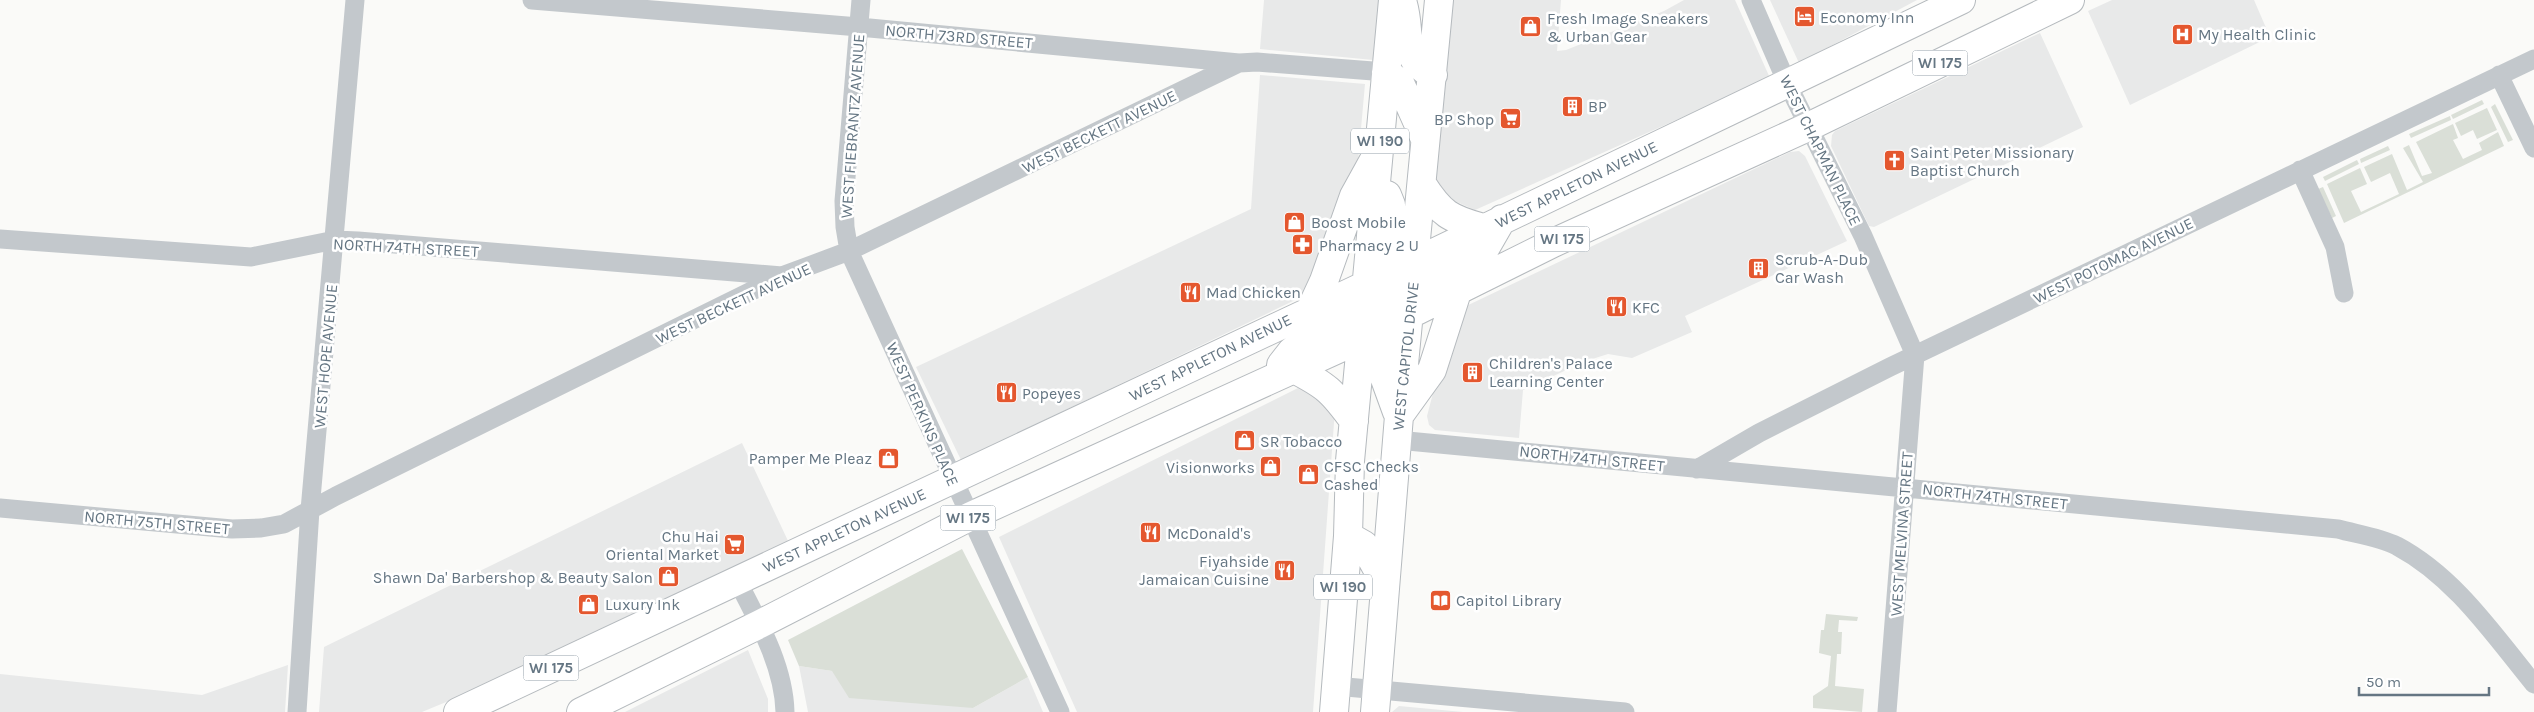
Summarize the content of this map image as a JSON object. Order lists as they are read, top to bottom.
{
  "streets": {
    "main road": [
      "WI 175",
      "WI 190",
      "WEST APPLETON AVENUE",
      "WEST CAPITOL DRIVE"
    ],
    "street": [
      "NORTH 73RD STREET",
      "WEST FIEBRANTZ AVENUE",
      "WEST BECKETT AVENUE",
      "WEST CHAPMAN PLACE",
      "NORTH 74TH STREET",
      "WEST POTOMAC AVENUE",
      "WEST HOPE AVENUE",
      "WEST PERKINS PLACE",
      "NORTH 75TH STREET",
      "WEST MELVINA STREET"
    ]
  },
  "crossings": [
    ["NORTH 73RD STREET", "WEST FIEBRANTZ AVENUE"],
    ["NORTH 73RD STREET", "WEST BECKETT AVENUE"],
    ["NORTH 73RD STREET", "WI 190"],
    ["WEST FIEBRANTZ AVENUE", "WEST BECKETT AVENUE"],
    ["WEST FIEBRANTZ AVENUE", "WEST PERKINS PLACE"],
    ["WEST BECKETT AVENUE", "NORTH 74TH STREET"],
    ["WEST BECKETT AVENUE", "WEST HOPE AVENUE"],
    ["WEST BECKETT AVENUE", "WEST PERKINS PLACE"],
    ["WEST BECKETT AVENUE", "NORTH 75TH STREET"],
    ["WI 190", "WEST APPLETON AVENUE"],
    ["WEST CHAPMAN PLACE", "WEST APPLETON AVENUE"],
    ["WEST CHAPMAN PLACE", "WEST POTOMAC AVENUE"],
    ["WEST CHAPMAN PLACE", "WEST MELVINA STREET"],
    ["WEST APPLETON AVENUE", "WEST CAPITOL DRIVE"],
    ["WEST APPLETON AVENUE", "WEST PERKINS PLACE"],
    ["NORTH 74TH STREET", "WEST POTOMAC AVENUE"],
    ["NORTH 74TH STREET", "WEST HOPE AVENUE"],
    ["NORTH 74TH STREET", "WEST CAPITOL DRIVE"],
    ["NORTH 74TH STREET", "WEST MELVINA STREET"],
    ["WEST POTOMAC AVENUE", "WEST MELVINA STREET"],
    ["WEST HOPE AVENUE", "NORTH 75TH STREET"]
  ],
  "places": {
    "hotel": ["Economy Inn"],
    "shop": [
      "Fresh Image Sneakers & Urban Gear",
      "Boost Mobile",
      "SR Tobacco",
      "Pamper Me Pleaz",
      "Visionworks",
      "CFSC Checks Cashed",
      "Shawn Da' Barbershop & Beauty Salon",
      "Luxury Ink"
    ],
    "hospital": ["My Health Clinic"],
    "building": ["BP", "Scrub-A-Dub Car Wash", "Children's Palace Learning Center"],
    "supermarket": ["BP Shop", "Chu Hai Oriental Market"],
    "church": ["Saint Peter Missionary Baptist Church"],
    "pharmacy": ["Pharmacy 2 U"],
    "restaurant": [
      "Mad Chicken",
      "KFC",
      "Popeyes",
      "McDonald's",
      "Fiyahside Jamaican Cuisine"
    ],
    "library": ["Capitol Library"]
  },
  "scale_bar": "50 m"
}
